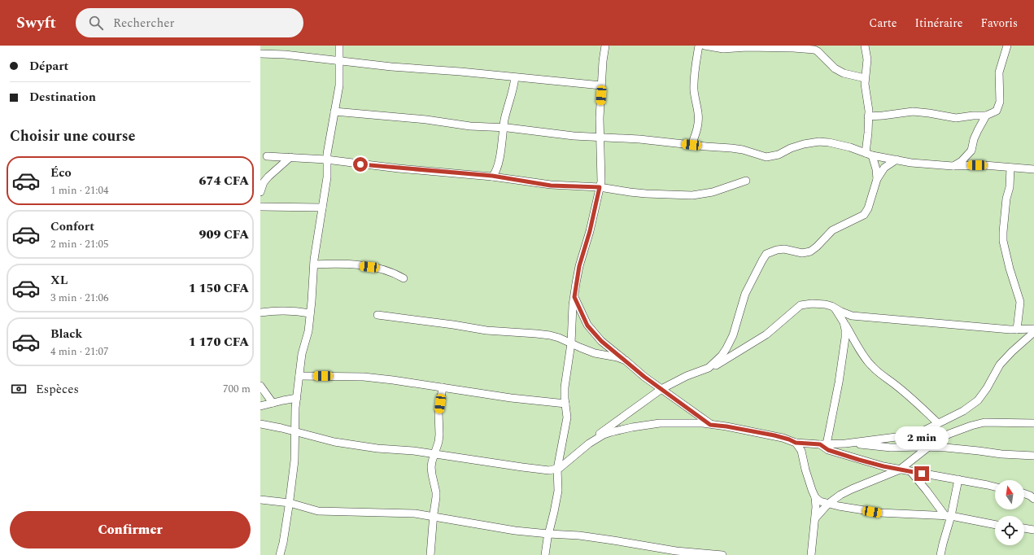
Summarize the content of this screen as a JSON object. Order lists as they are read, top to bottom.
{
  "north": "top",
  "page": {
    "header": "Swyft",
    "search": "Rechercher",
    "nav": ["Carte", "Itinéraire", "Favoris"],
    "banner": ["Départ", "Destination"],
    "heading": "Choisir une course",
    "list": [
      {
        "name": "Éco",
        "note": "1 min · 21:04",
        "value": "674 CFA"
      },
      {
        "name": "Confort",
        "note": "2 min · 21:05",
        "value": "909 CFA"
      },
      {
        "name": "XL",
        "note": "3 min · 21:06",
        "value": "1 150 CFA"
      },
      {
        "name": "Black",
        "note": "4 min · 21:07",
        "value": "1 170 CFA"
      }
    ],
    "pay": ["Espèces", "700 m"],
    "bubble": "2 min",
    "buttons": "Confirmer"
  }
}
